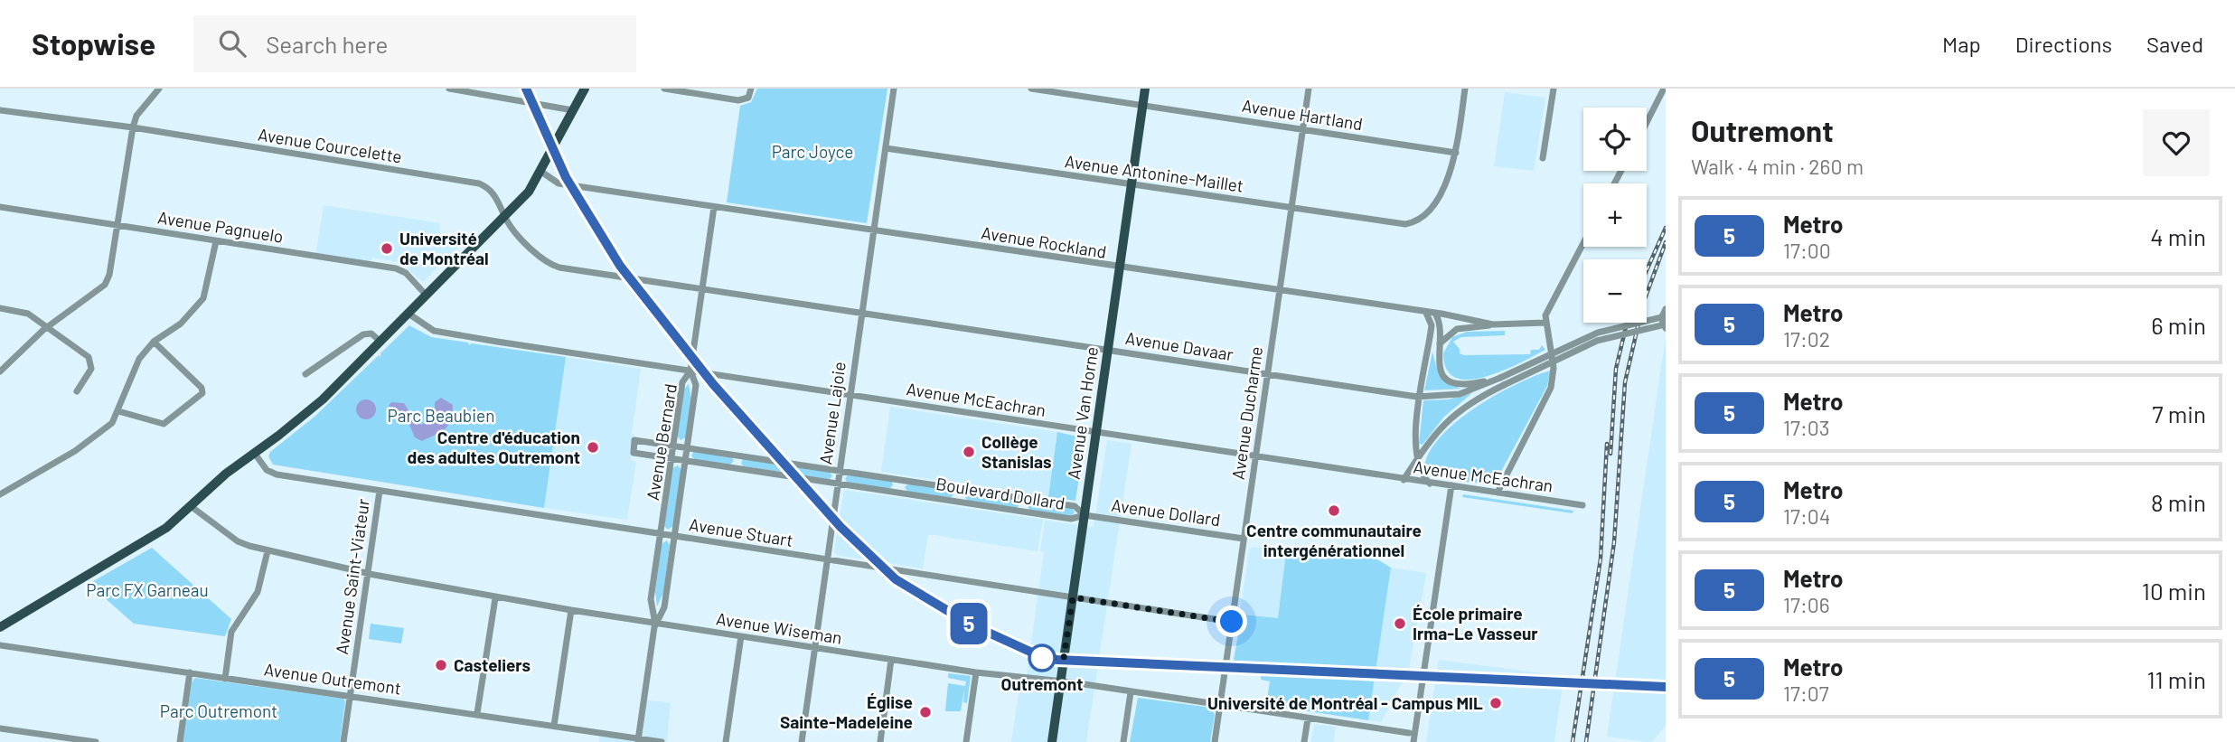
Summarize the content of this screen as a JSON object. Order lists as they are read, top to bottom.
{
  "streets": {
    "main road": ["Avenue Van Horne"],
    "street": [
      "Avenue Hartland",
      "Avenue Courcelette",
      "Avenue Antonine-Maillet",
      "Avenue Pagnuelo",
      "Avenue Rockland",
      "Avenue Davaar",
      "Avenue McEachran",
      "Avenue Lajoie",
      "Avenue Ducharme",
      "Avenue Bernard",
      "Boulevard Dollard",
      "Avenue Dollard",
      "Avenue Stuart",
      "Avenue Saint-Viateur",
      "Avenue Wiseman",
      "Avenue Outremont"
    ]
  },
  "crossings": [
    ["Avenue Hartland", "Avenue Antonine-Maillet"],
    ["Avenue Hartland", "Avenue Van Horne"],
    ["Avenue Hartland", "Avenue Ducharme"],
    ["Avenue Courcelette", "Avenue Davaar"],
    ["Avenue Antonine-Maillet", "Avenue Lajoie"],
    ["Avenue Antonine-Maillet", "Avenue Van Horne"],
    ["Avenue Antonine-Maillet", "Avenue Ducharme"],
    ["Avenue Rockland", "Avenue Lajoie"],
    ["Avenue Rockland", "Avenue Van Horne"],
    ["Avenue Rockland", "Avenue Ducharme"],
    ["Avenue Davaar", "Avenue Lajoie"],
    ["Avenue Davaar", "Avenue Van Horne"],
    ["Avenue Davaar", "Avenue Ducharme"],
    ["Avenue McEachran", "Avenue Lajoie"],
    ["Avenue McEachran", "Avenue Van Horne"],
    ["Avenue McEachran", "Avenue Ducharme"],
    ["Avenue McEachran", "Avenue Bernard"],
    ["Avenue Lajoie", "Boulevard Dollard"],
    ["Avenue Lajoie", "Avenue Stuart"],
    ["Avenue Lajoie", "Avenue Wiseman"],
    ["Avenue Van Horne", "Boulevard Dollard"],
    ["Avenue Van Horne", "Avenue Dollard"],
    ["Avenue Van Horne", "Avenue Stuart"],
    ["Avenue Van Horne", "Avenue Wiseman"],
    ["Avenue Ducharme", "Avenue Dollard"],
    ["Avenue Ducharme", "Avenue Stuart"],
    ["Avenue Ducharme", "Avenue Wiseman"],
    ["Avenue Bernard", "Boulevard Dollard"],
    ["Avenue Bernard", "Avenue Stuart"],
    ["Avenue Bernard", "Avenue Wiseman"],
    ["Avenue Bernard", "Avenue Outremont"],
    ["Boulevard Dollard", "Avenue Dollard"],
    ["Avenue Stuart", "Avenue Saint-Viateur"],
    ["Avenue Saint-Viateur", "Avenue Wiseman"],
    ["Avenue Saint-Viateur", "Avenue Outremont"]
  ],
  "parks": [
    "Parc Joyce",
    "Parc Beaubien",
    "Parc FX Garneau",
    "Parc Outremont"
  ],
  "places": [
    "Université de Montréal",
    "Centre d'éducation des adultes Outremont",
    "Collège Stanislas",
    "Centre communautaire intergénérationnel",
    "École primaire Irma-Le Vasseur",
    "Outremont",
    "Casteliers",
    "Université de Montréal - Campus MIL",
    "Église Sainte-Madeleine"
  ],
  "lines": ["metro line 5"],
  "page": {
    "header": "Stopwise",
    "search": "Search here",
    "nav": ["Map", "Directions", "Saved"],
    "on_map": "5",
    "heading": ["Outremont", "Walk · 4 min · 260 m"],
    "map_buttons": ["+", "−"],
    "list": [
      {
        "mark": "5",
        "name": "Metro",
        "note": "17:00",
        "value": "4 min"
      },
      {
        "mark": "5",
        "name": "Metro",
        "note": "17:02",
        "value": "6 min"
      },
      {
        "mark": "5",
        "name": "Metro",
        "note": "17:03",
        "value": "7 min"
      },
      {
        "mark": "5",
        "name": "Metro",
        "note": "17:04",
        "value": "8 min"
      },
      {
        "mark": "5",
        "name": "Metro",
        "note": "17:06",
        "value": "10 min"
      },
      {
        "mark": "5",
        "name": "Metro",
        "note": "17:07",
        "value": "11 min"
      }
    ]
  }
}
